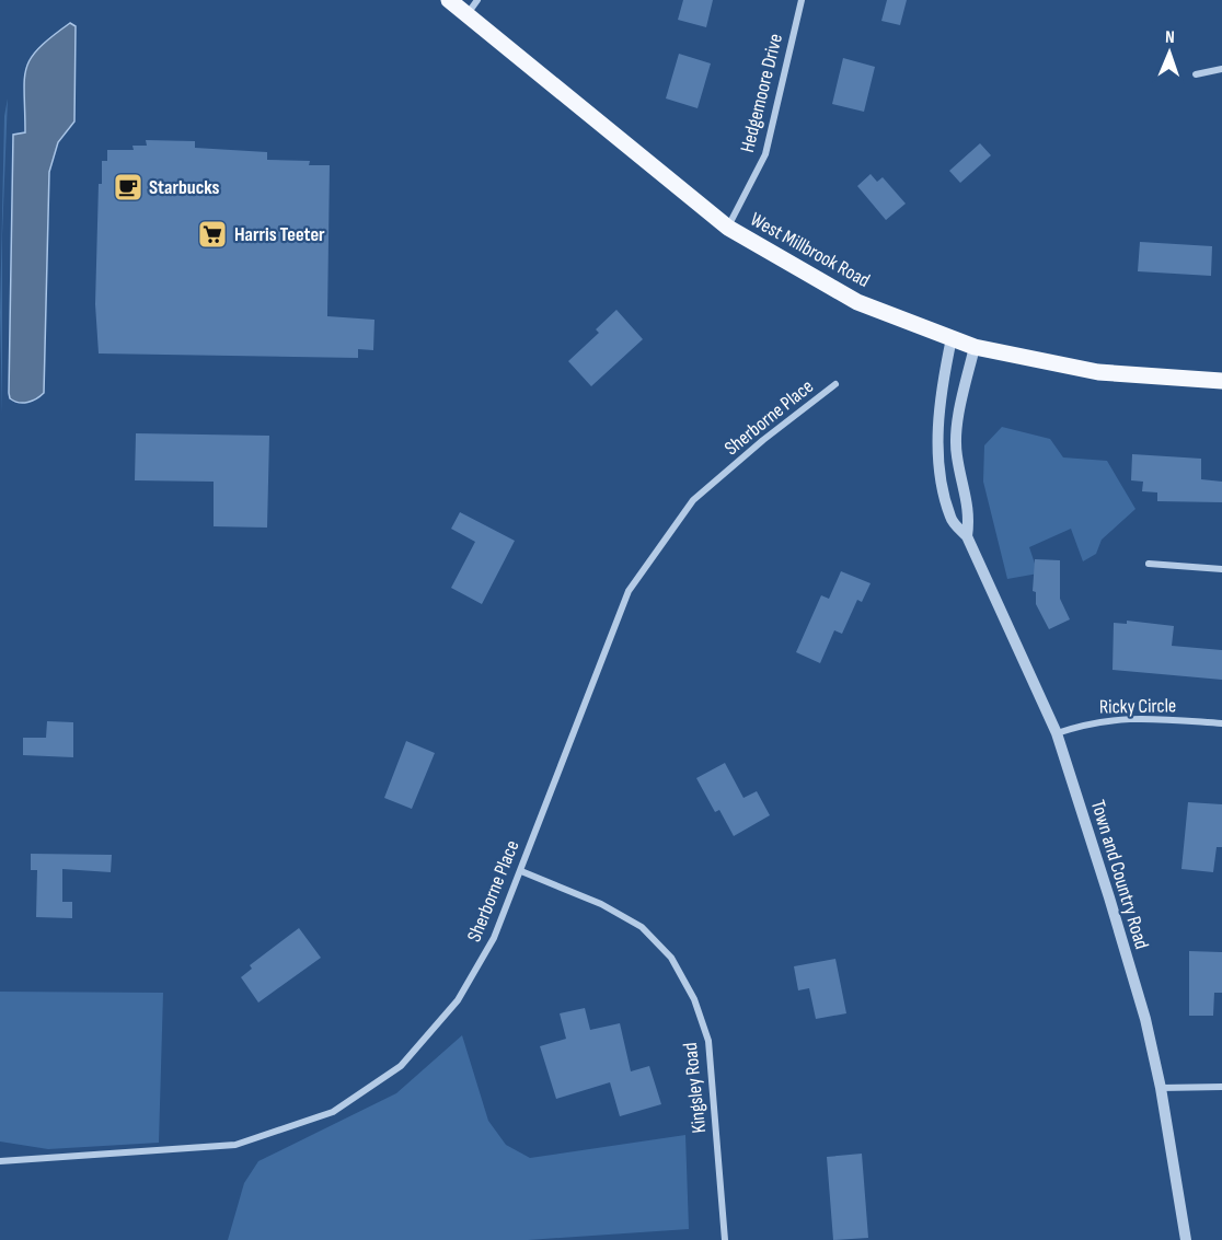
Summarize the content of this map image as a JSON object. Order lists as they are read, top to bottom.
{
  "streets": {
    "main road": ["West Millbrook Road"],
    "street": [
      "Hedgemoore Drive",
      "Sherborne Place",
      "Ricky Circle",
      "Town and Country Road",
      "Kingsley Road"
    ]
  },
  "crossings": [
    ["Hedgemoore Drive", "West Millbrook Road"],
    ["West Millbrook Road", "Town and Country Road"],
    ["Sherborne Place", "Kingsley Road"],
    ["Ricky Circle", "Town and Country Road"]
  ],
  "places": {
    "cafe": ["Starbucks"],
    "supermarket": ["Harris Teeter"]
  },
  "north": "top"
}
